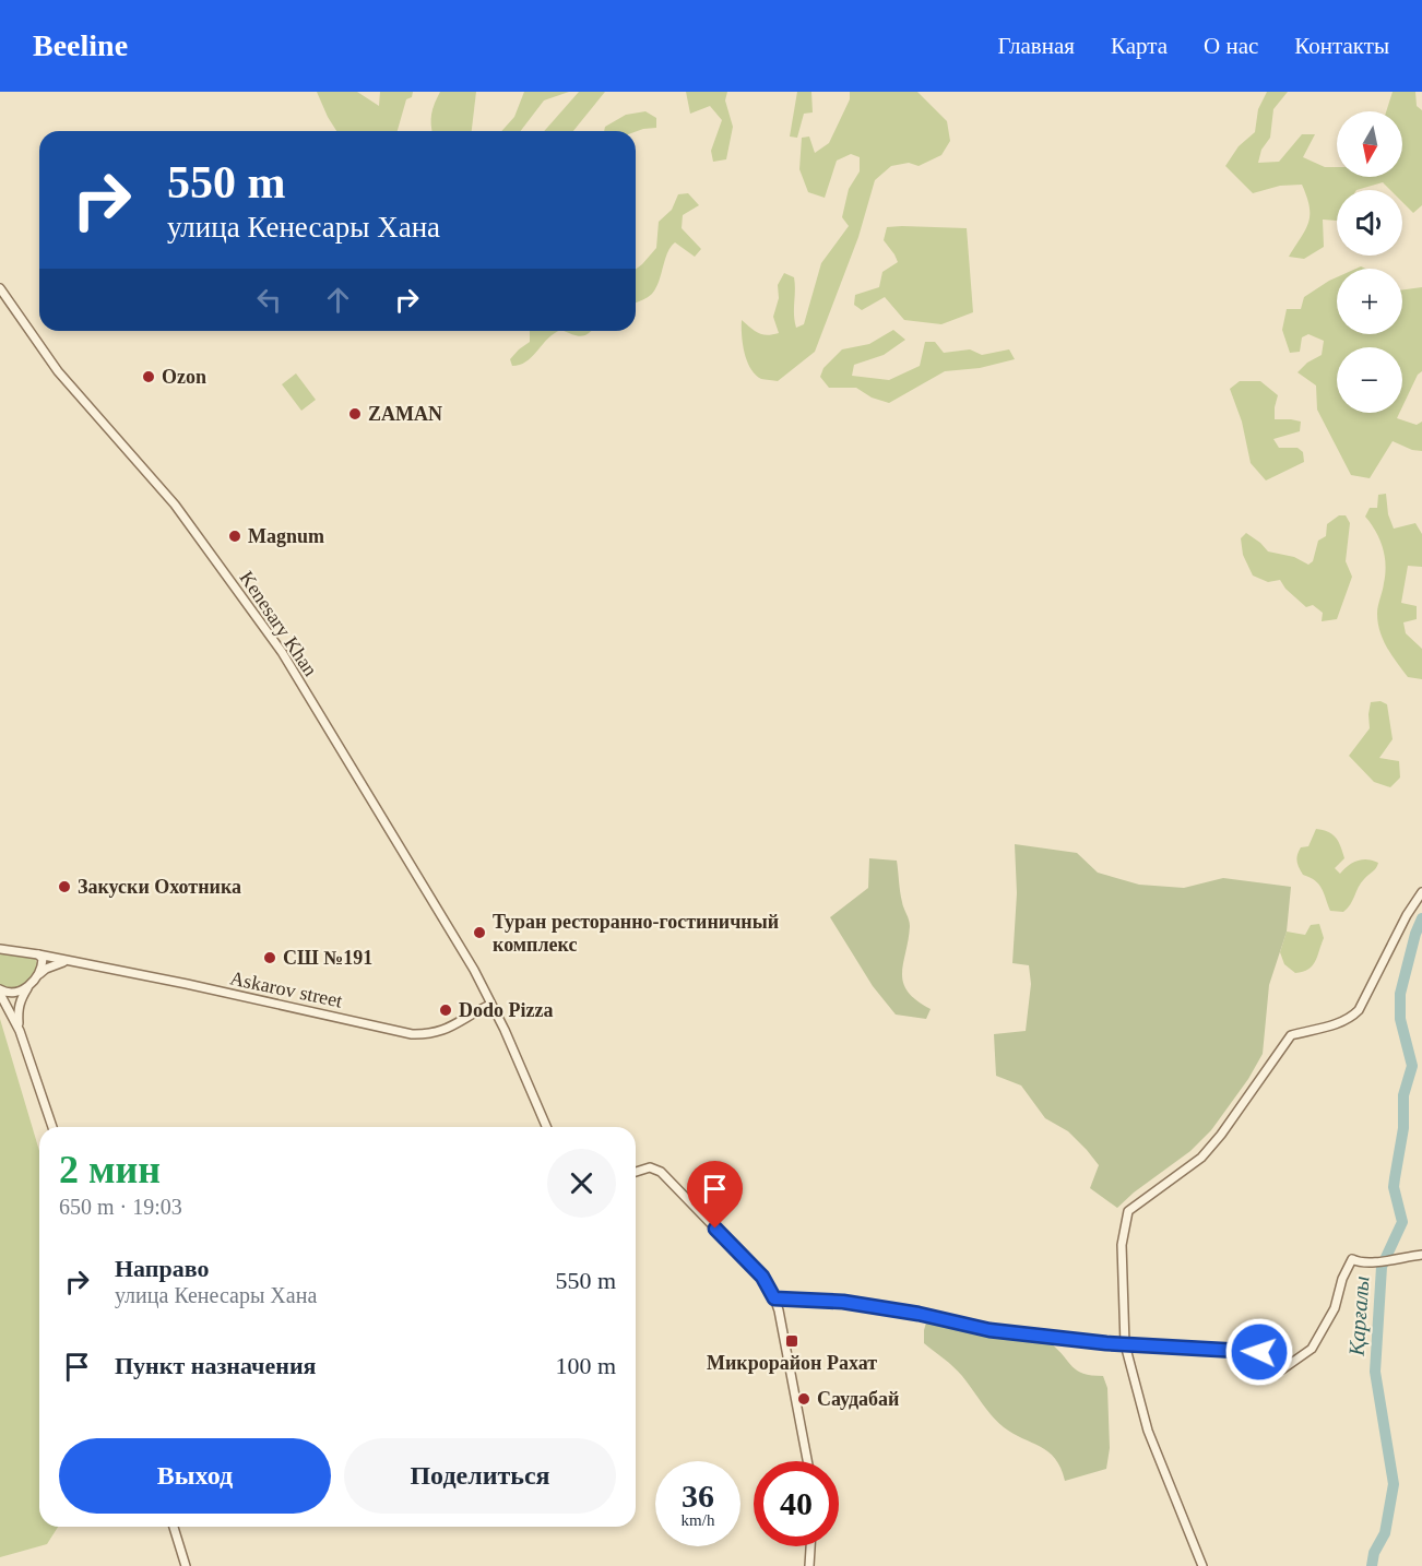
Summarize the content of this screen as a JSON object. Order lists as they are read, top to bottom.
{
  "streets": {
    "street": ["Kenesary Khan", "Askarov street"]
  },
  "crossings": [
    ["Kenesary Khan", "Askarov street"]
  ],
  "water": ["Қарғалы"],
  "places": {
    "other": [
      "Ozon",
      "ZAMAN",
      "Magnum",
      "Закуски Охотника",
      "Туран ресторанно-гостиничный комплекс",
      "СШ №191",
      "Dodo Pizza",
      "Саудабай"
    ],
    "transit": ["Микрорайон Рахат"]
  },
  "north": "bottom",
  "page": {
    "header": "Beeline",
    "nav": [
      "Главная",
      "Карта",
      "О нас",
      "Контакты"
    ],
    "map_buttons": ["+", "−"],
    "turn": ["550 m", "улица Кенесары Хана"],
    "heading": ["2 мин", "650 m · 19:03"],
    "list": [
      {
        "name": "Направо",
        "note": "улица Кенесары Хана",
        "value": "550 m"
      },
      {
        "name": "Пункт назначения",
        "value": "100 m"
      }
    ],
    "buttons": ["Выход", "Поделиться"],
    "speed": "36 km/h",
    "limit": "40"
  }
}
